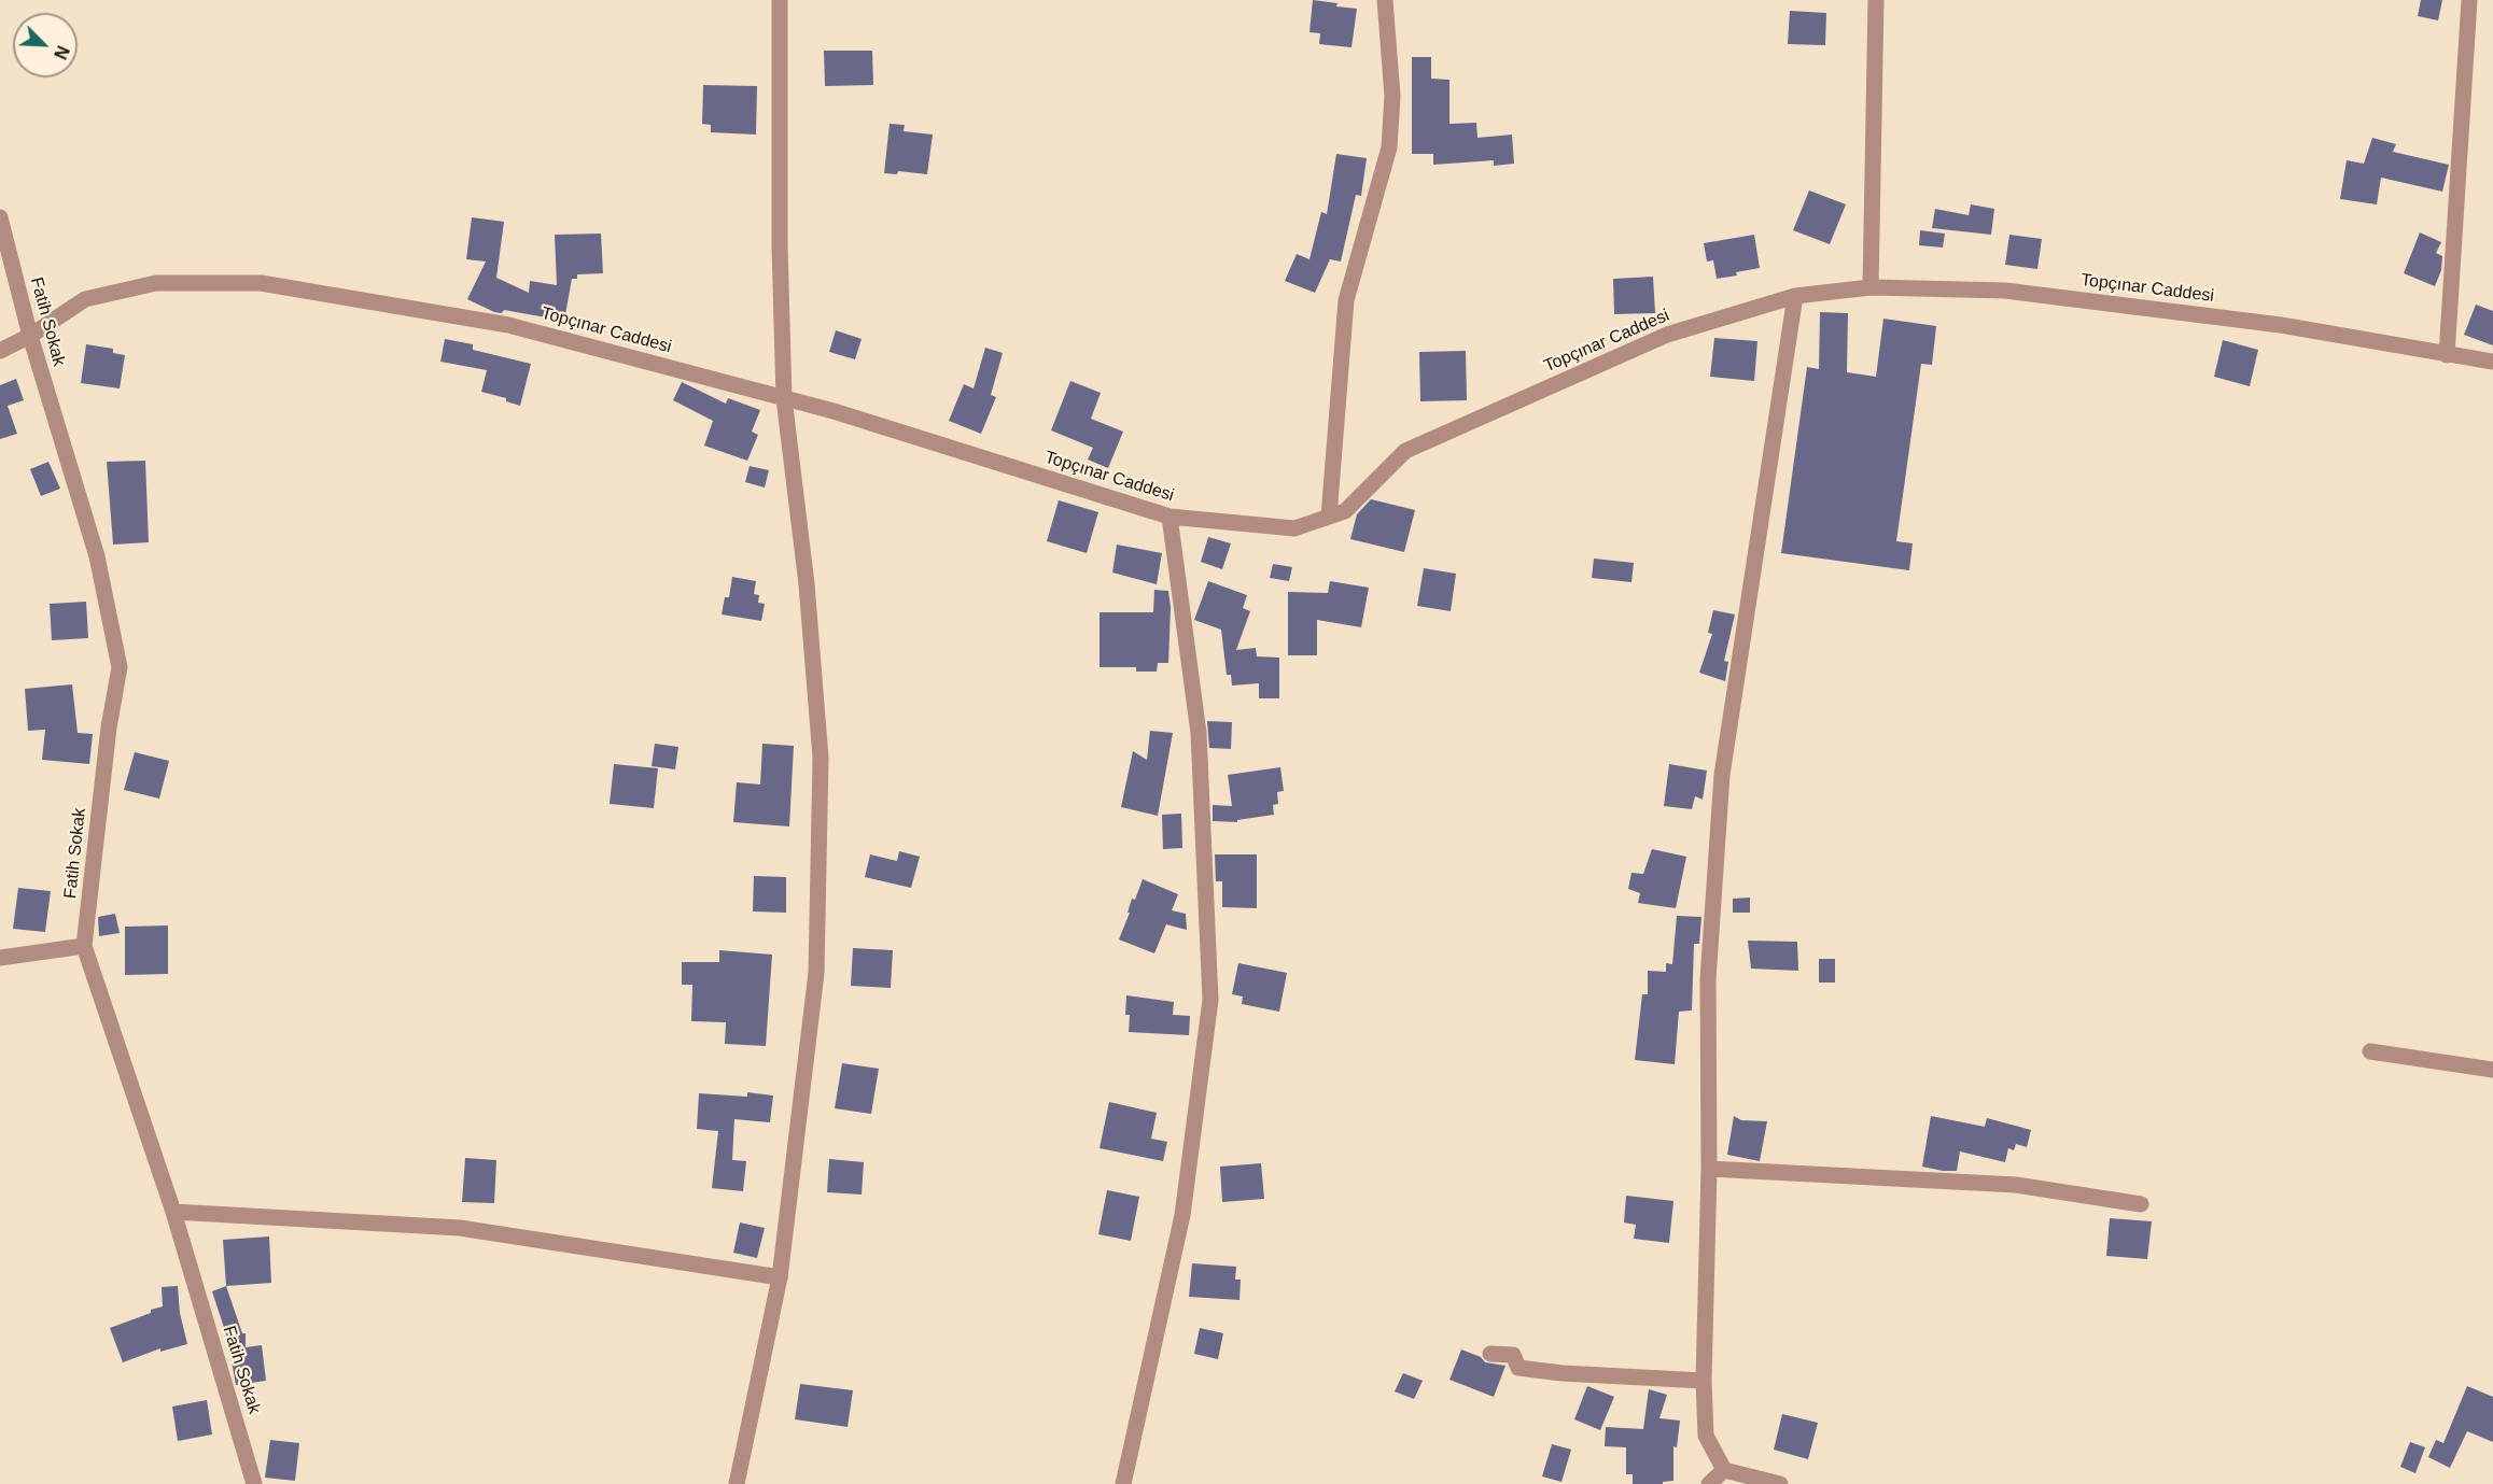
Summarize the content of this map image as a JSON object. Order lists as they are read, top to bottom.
{
  "streets": {
    "street": ["Topçınar Caddesi", "Fatih Sokak"]
  },
  "crossings": [
    ["Topçınar Caddesi", "Fatih Sokak"]
  ],
  "north": "bottom right"
}
